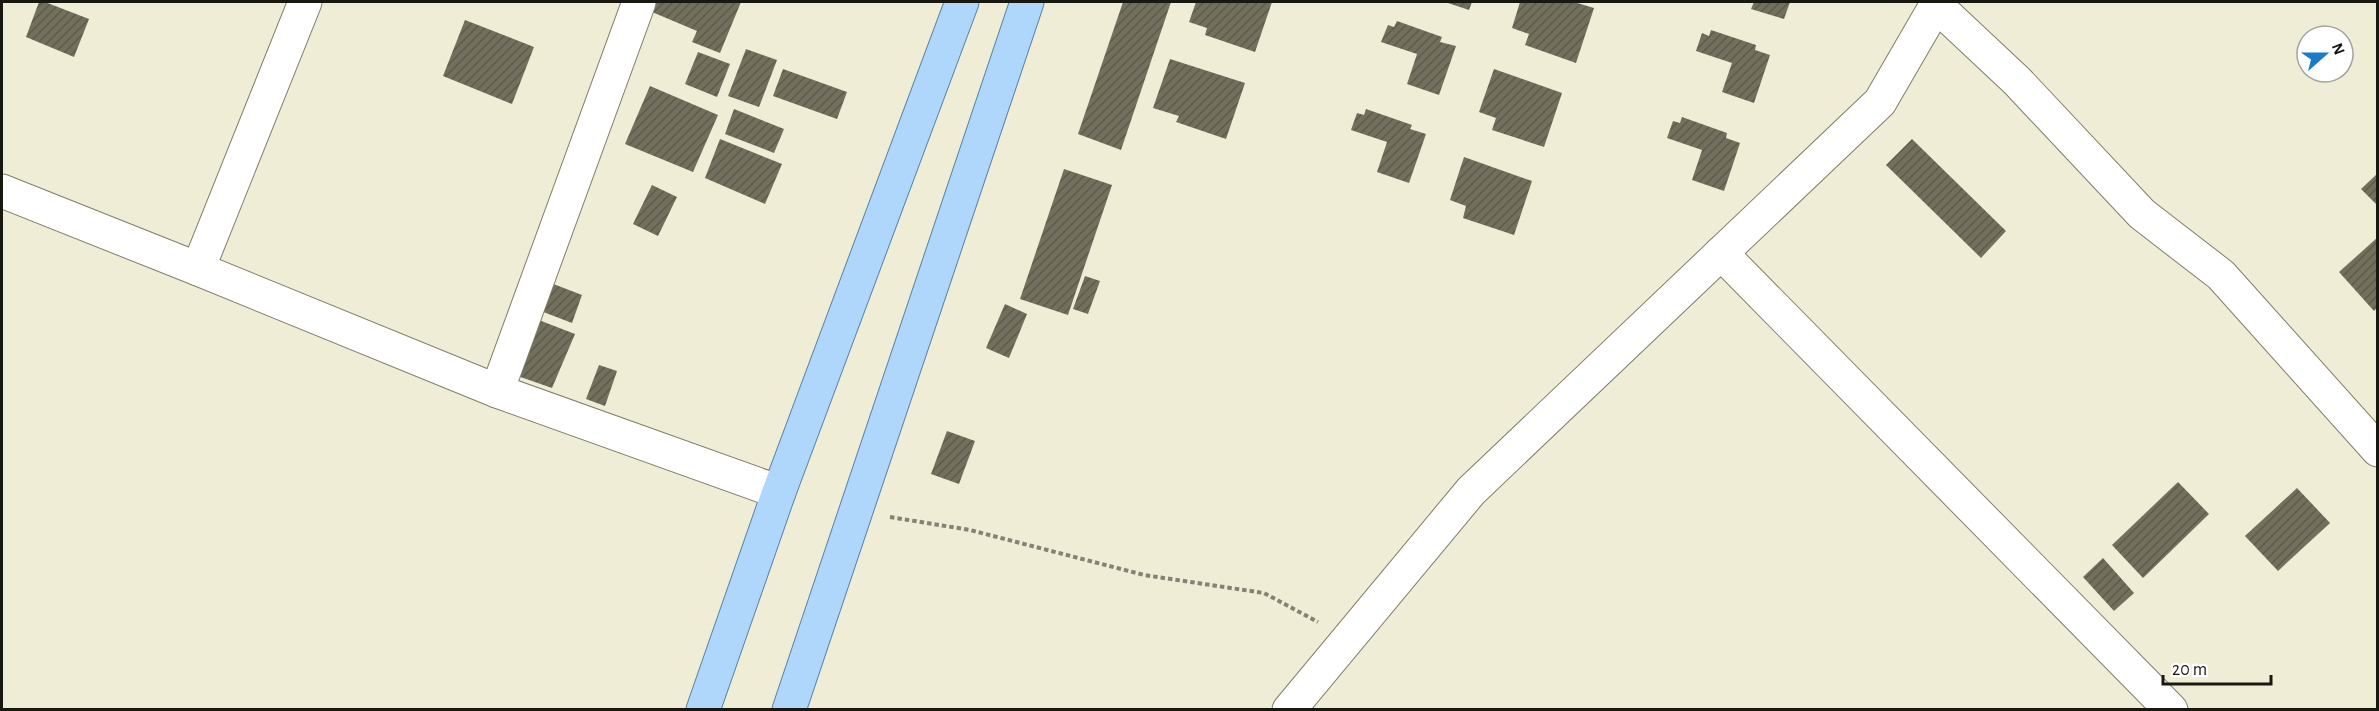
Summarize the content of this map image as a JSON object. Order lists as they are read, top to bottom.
{
  "scale_bar": "20 m",
  "north": "right"
}
